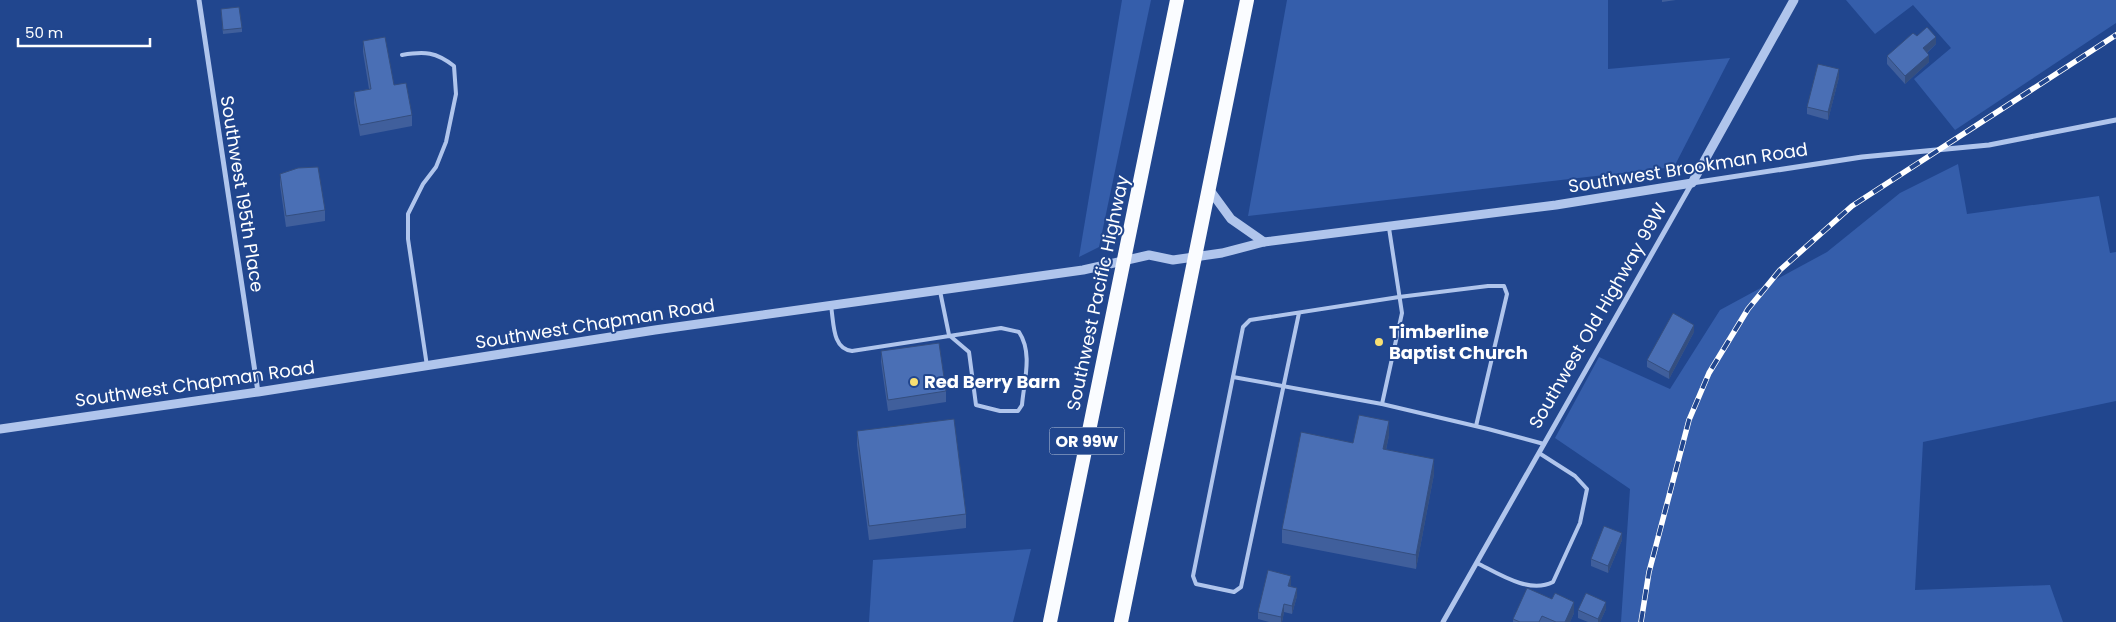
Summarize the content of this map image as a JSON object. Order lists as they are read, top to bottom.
{
  "streets": {
    "highway": ["Southwest Pacific Highway", "OR 99W"],
    "street": [
      "Southwest Brookman Road",
      "Southwest 195th Place",
      "Southwest Old Highway 99W",
      "Southwest Chapman Road"
    ]
  },
  "crossings": [
    ["Southwest Brookman Road", "Southwest Old Highway 99W"],
    ["Southwest Brookman Road", "Southwest Chapman Road"],
    ["Southwest 195th Place", "Southwest Chapman Road"],
    ["Southwest Pacific Highway", "Southwest Chapman Road"]
  ],
  "places": ["Timberline Baptist Church", "Red Berry Barn"],
  "scale_bar": "50 m"
}
